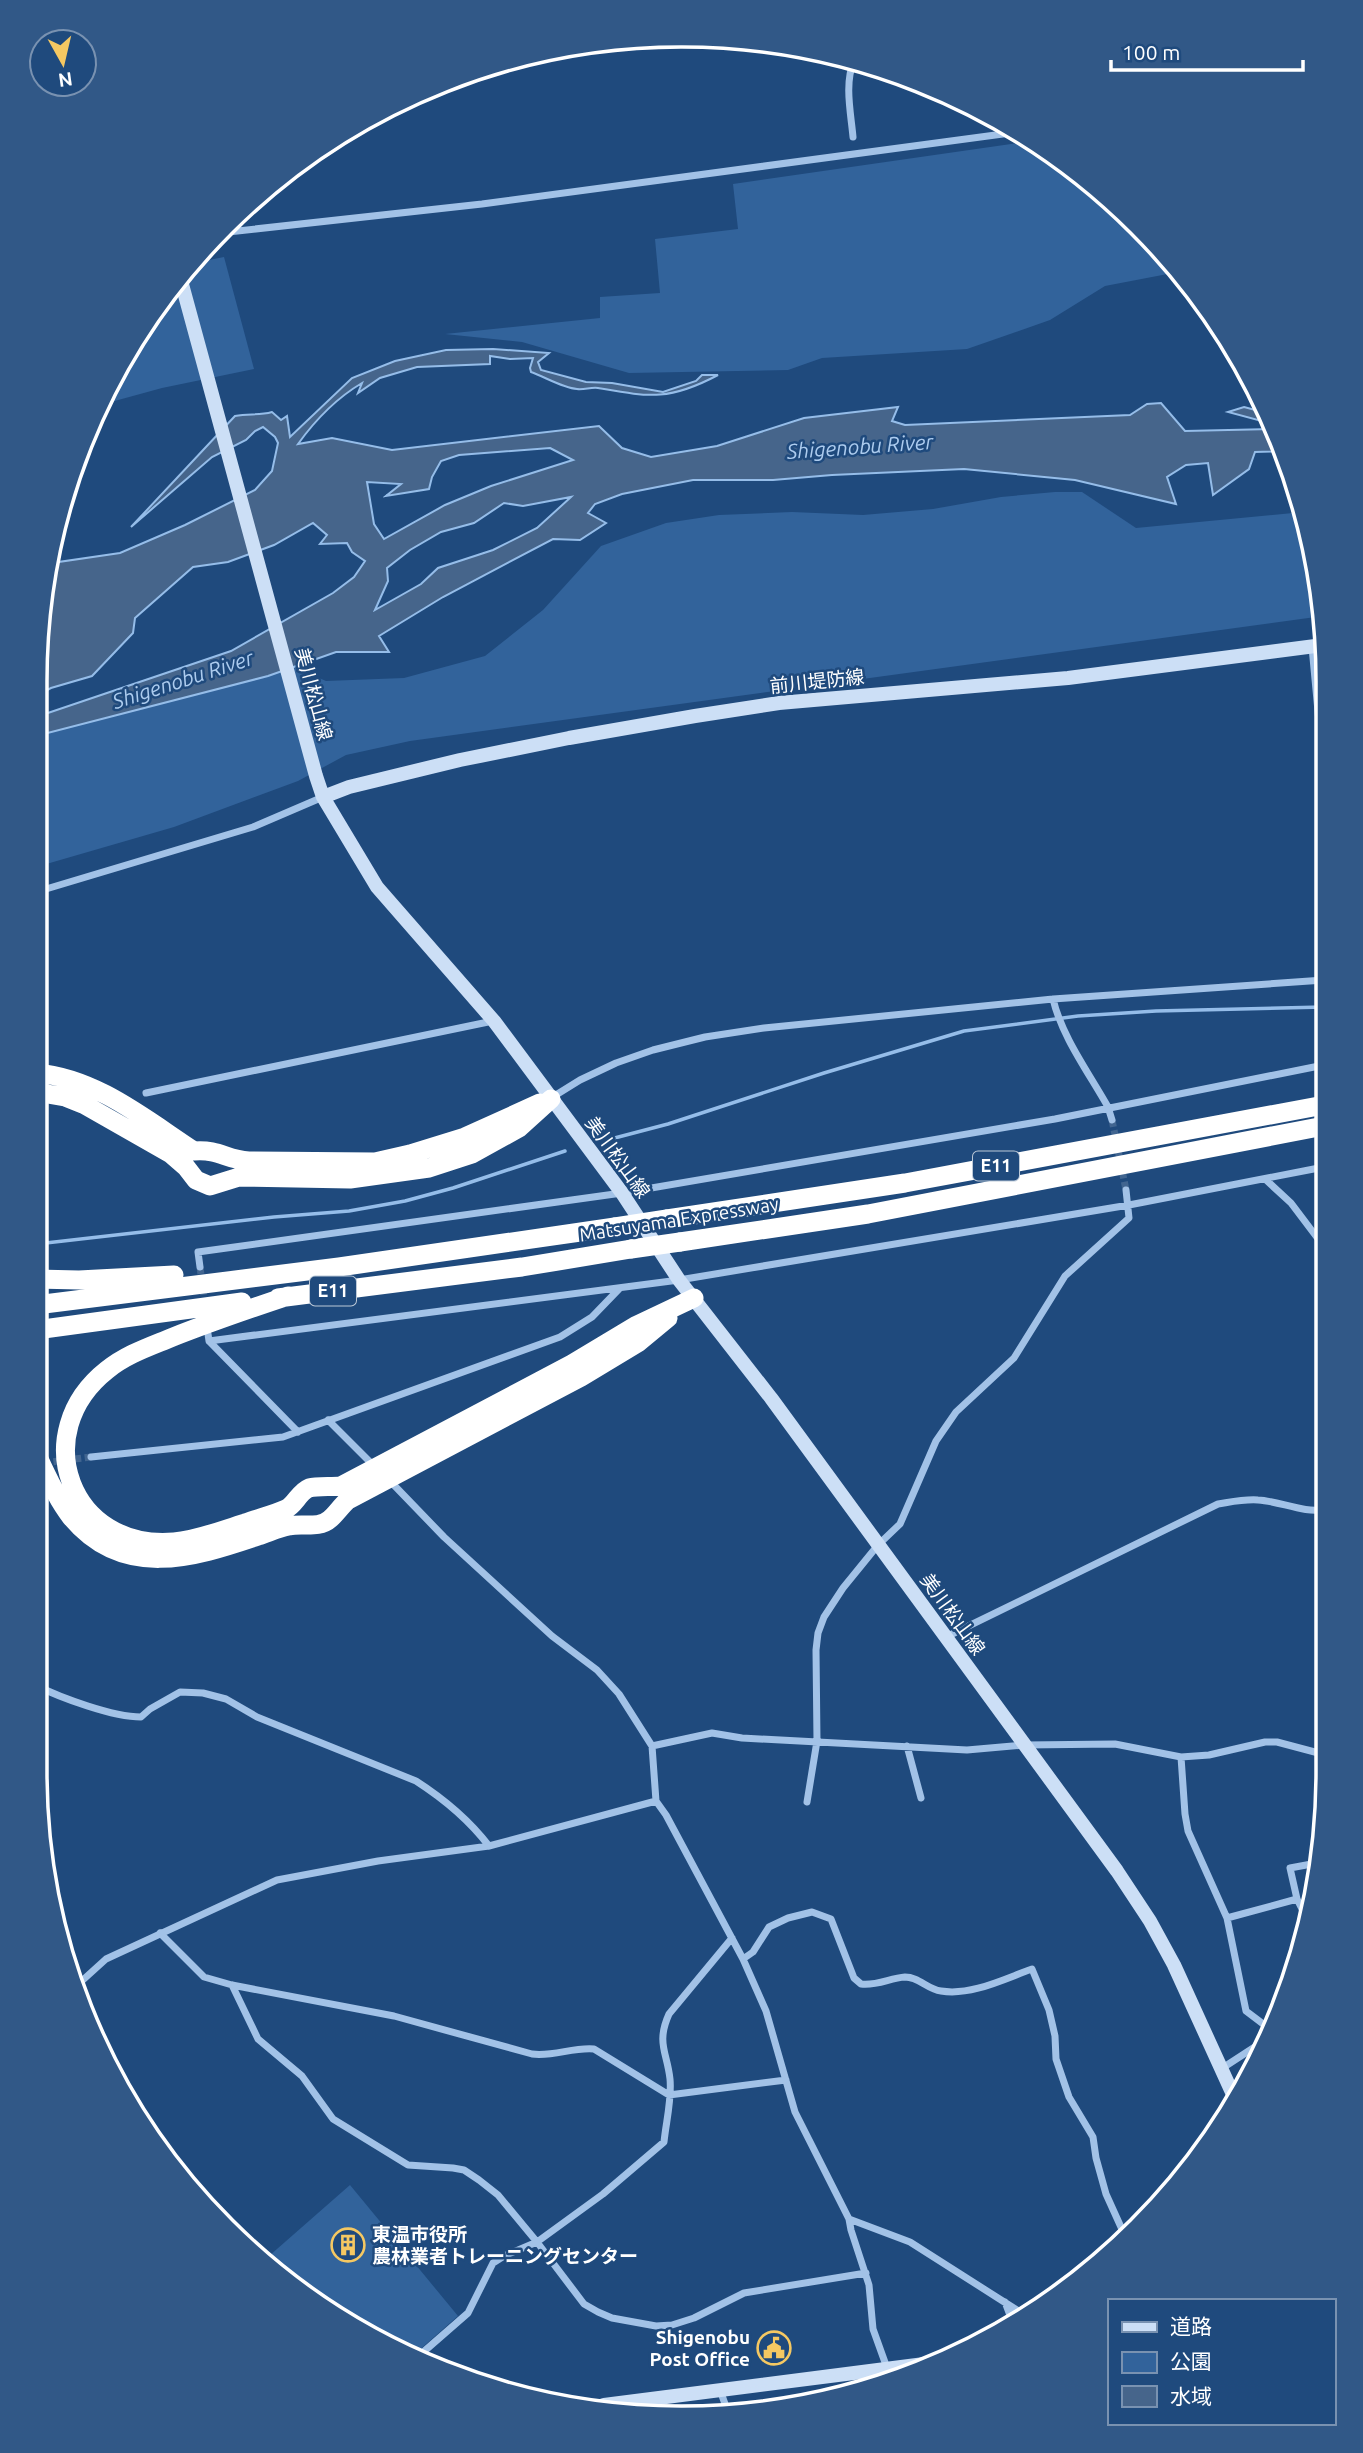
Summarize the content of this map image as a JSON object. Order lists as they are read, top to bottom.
{
  "streets": {
    "highway": ["E11", "Matsuyama Expressway"],
    "main road": ["前川堤防線", "美川松山線"]
  },
  "crossings": [
    ["前川堤防線", "美川松山線"]
  ],
  "water": ["Shigenobu River"],
  "places": {
    "building": ["東温市役所 農林業者トレーニングセンター"],
    "public building": ["Shigenobu Post Office"]
  },
  "legend": ["道路", "公園", "水域"],
  "scale_bar": "100 m",
  "north": "bottom"
}
